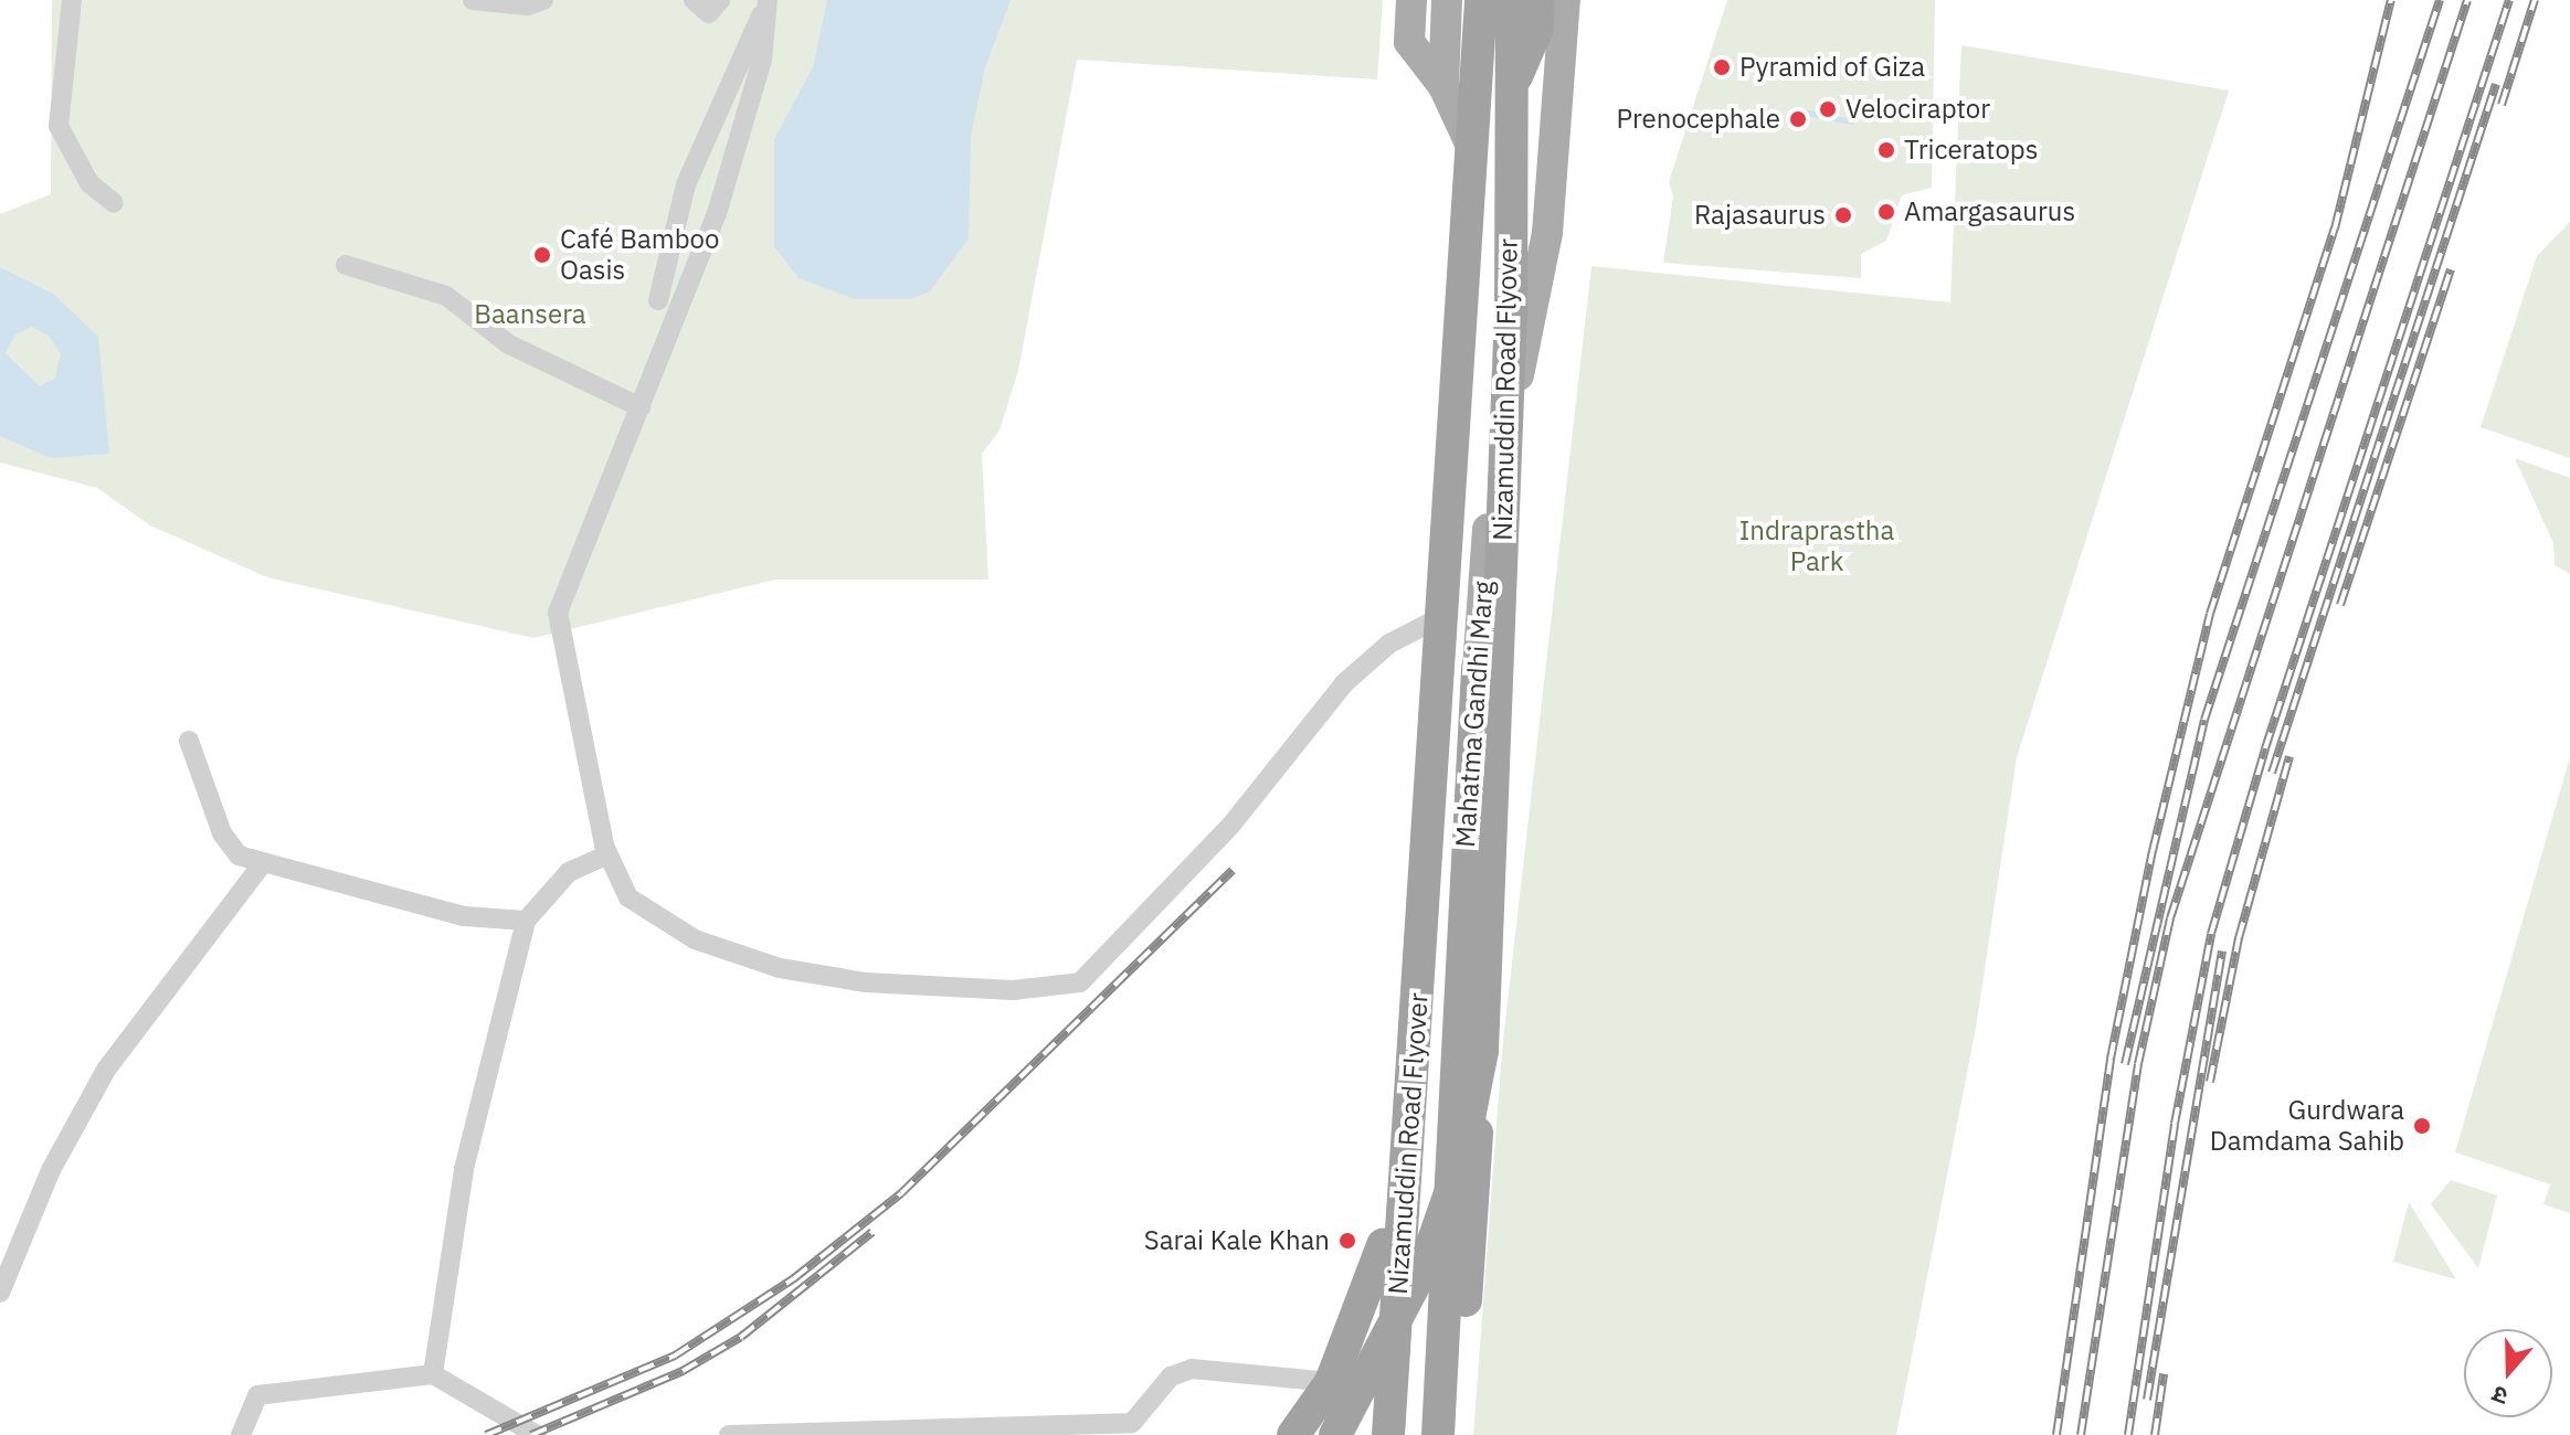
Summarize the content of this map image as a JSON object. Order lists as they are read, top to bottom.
{
  "streets": {
    "highway": ["Nizamuddin Road Flyover", "Mahatma Gandhi Marg"]
  },
  "crossings": [
    ["Nizamuddin Road Flyover", "Mahatma Gandhi Marg"]
  ],
  "parks": ["Baansera", "Indraprastha Park"],
  "places": [
    "Pyramid of Giza",
    "Velociraptor",
    "Prenocephale",
    "Triceratops",
    "Amargasaurus",
    "Rajasaurus",
    "Café Bamboo Oasis",
    "Gurdwara Damdama Sahib",
    "Sarai Kale Khan"
  ],
  "north": "bottom"
}
